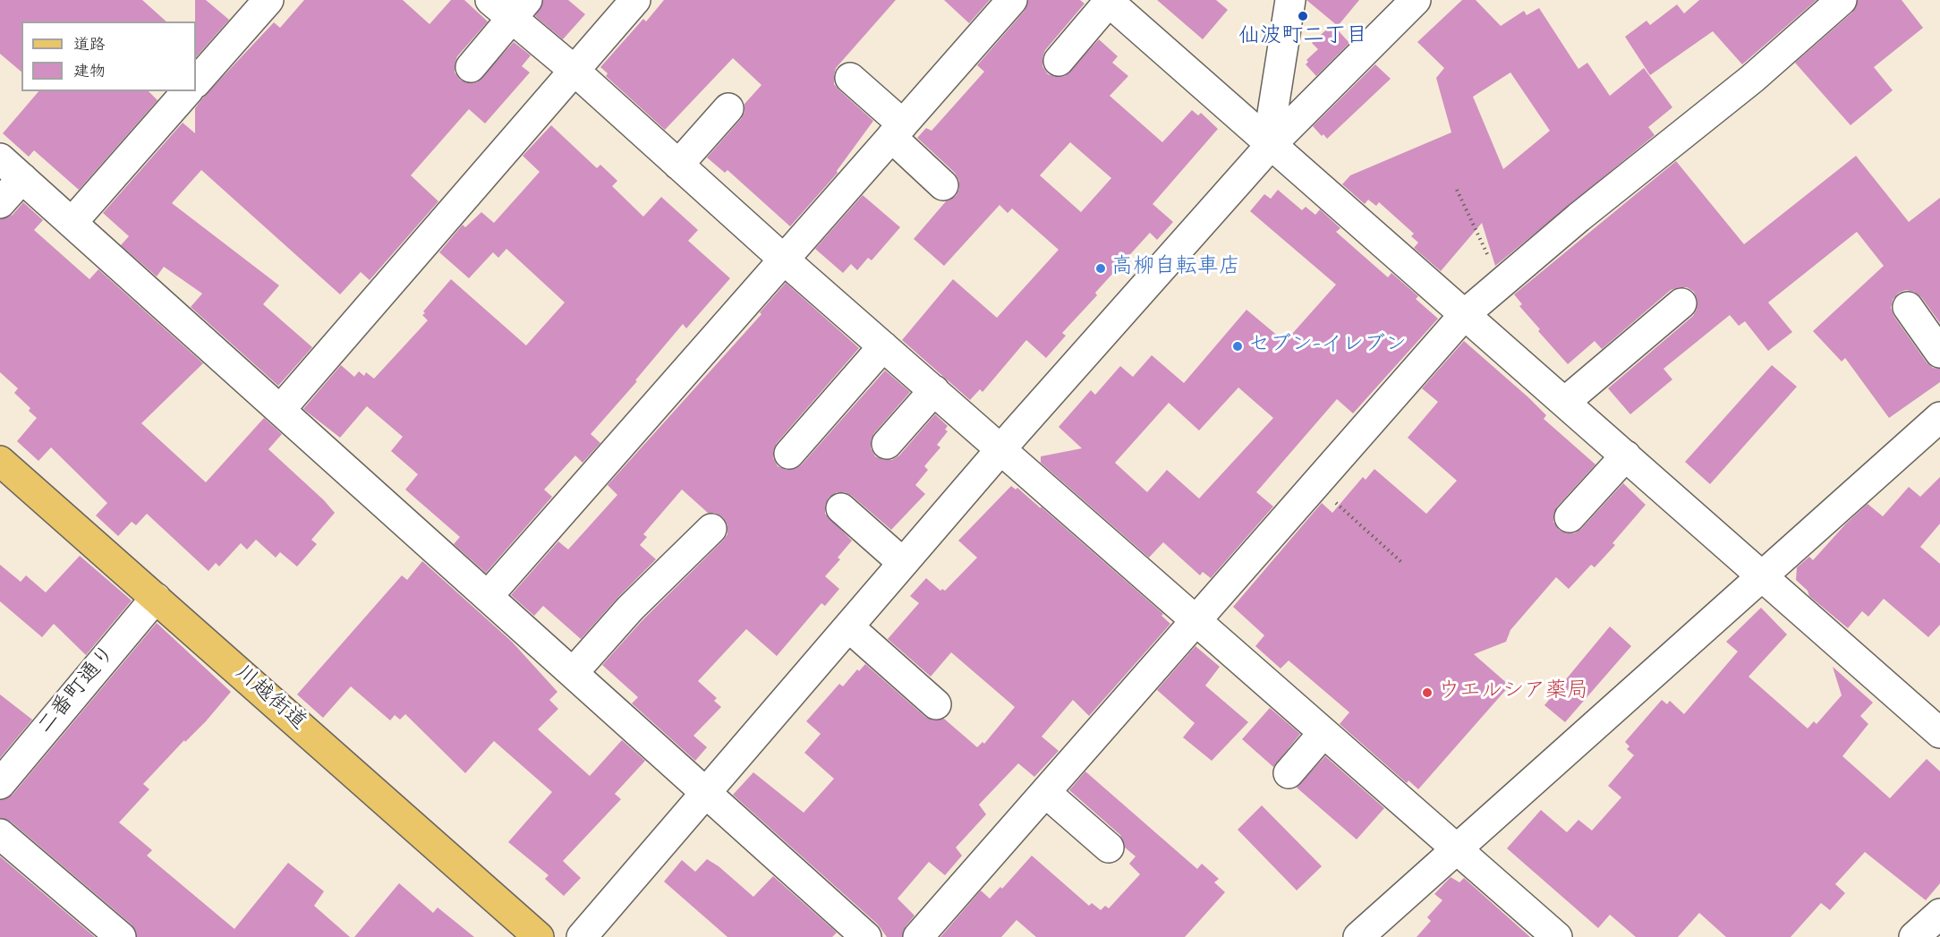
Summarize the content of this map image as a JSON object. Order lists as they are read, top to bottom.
{
  "streets": {
    "main road": ["川越街道"],
    "street": ["二番町通り"]
  },
  "crossings": [
    ["二番町通り", "川越街道"]
  ],
  "places": [
    "仙波町二丁目",
    "高柳自転車店",
    "セブン-イレブン",
    "ウエルシア薬局"
  ],
  "legend": ["道路", "建物"]
}
